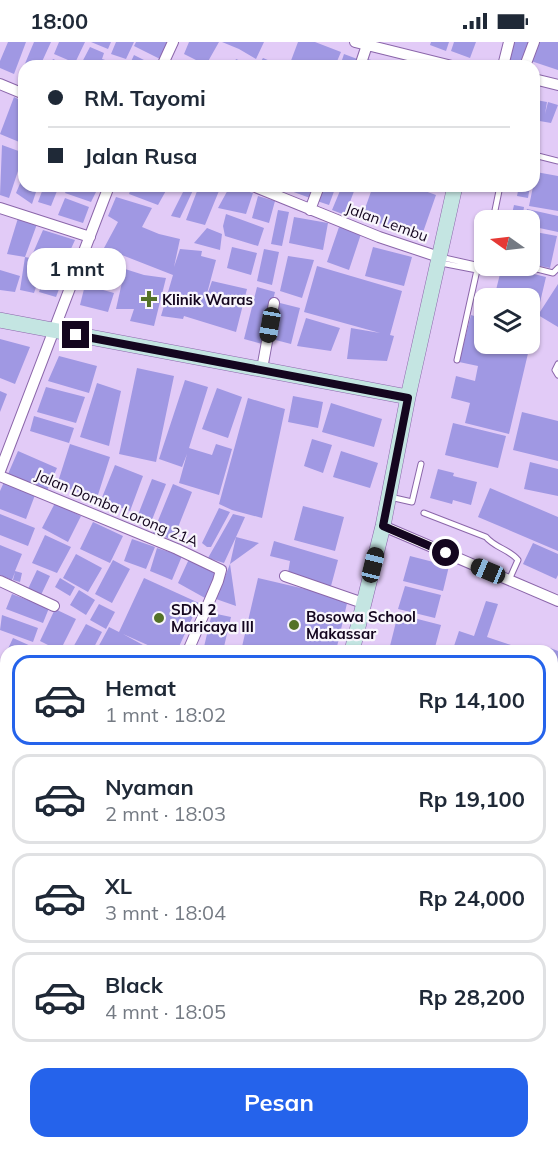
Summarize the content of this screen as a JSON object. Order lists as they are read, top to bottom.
{
  "streets": {
    "street": ["Jalan Lembu", "Jalan Domba Lorong 21A"]
  },
  "places": {
    "health": ["Klinik Waras"],
    "other": ["SDN 2 Maricaya III", "Bosowa School Makassar"]
  },
  "north": "left",
  "page": {
    "status": "18:00",
    "banner": ["RM. Tayomi", "Jalan Rusa"],
    "bubble": "1 mnt",
    "list": [
      {
        "name": "Hemat",
        "note": "1 mnt · 18:02",
        "value": "Rp 14,100"
      },
      {
        "name": "Nyaman",
        "note": "2 mnt · 18:03",
        "value": "Rp 19,100"
      },
      {
        "name": "XL",
        "note": "3 mnt · 18:04",
        "value": "Rp 24,000"
      },
      {
        "name": "Black",
        "note": "4 mnt · 18:05",
        "value": "Rp 28,200"
      }
    ],
    "buttons": "Pesan"
  }
}
